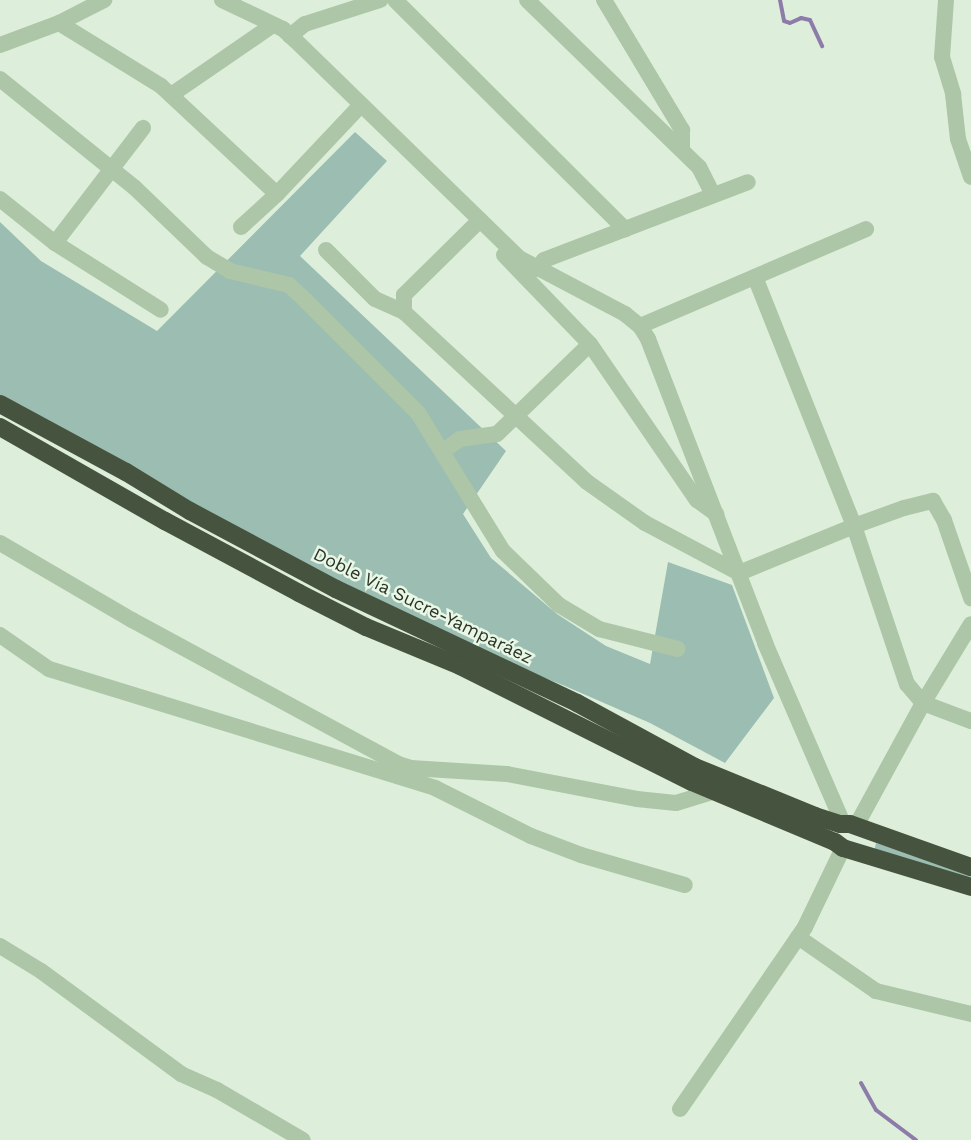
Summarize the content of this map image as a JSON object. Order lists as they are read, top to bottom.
{
  "streets": {
    "highway": ["Doble Vía Sucre-Yamparáez"]
  }
}
